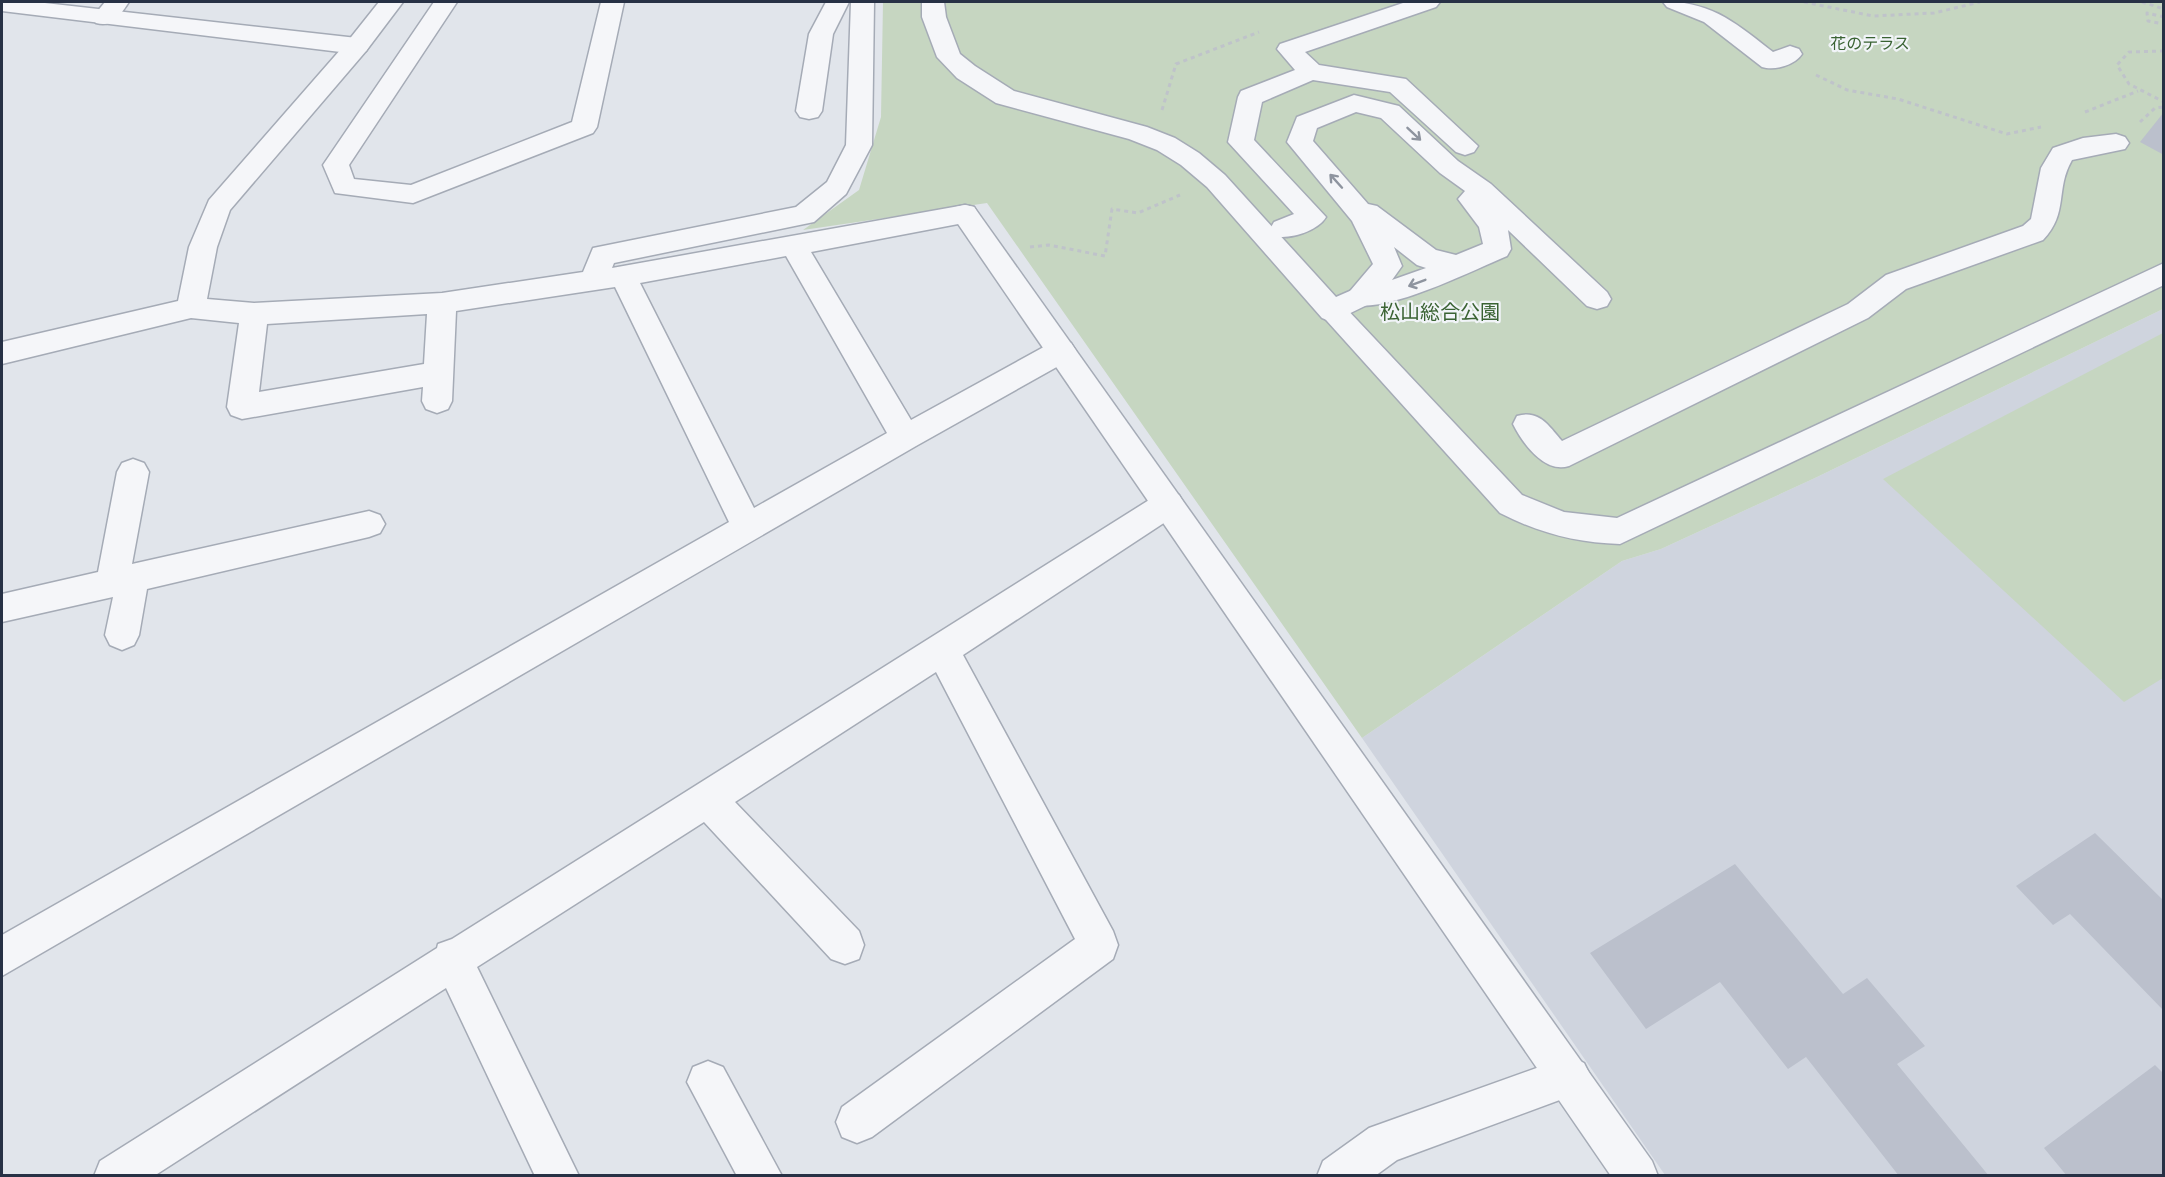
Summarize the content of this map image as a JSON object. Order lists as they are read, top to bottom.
{
  "parks": ["花のテラス", "松山総合公園"]
}
